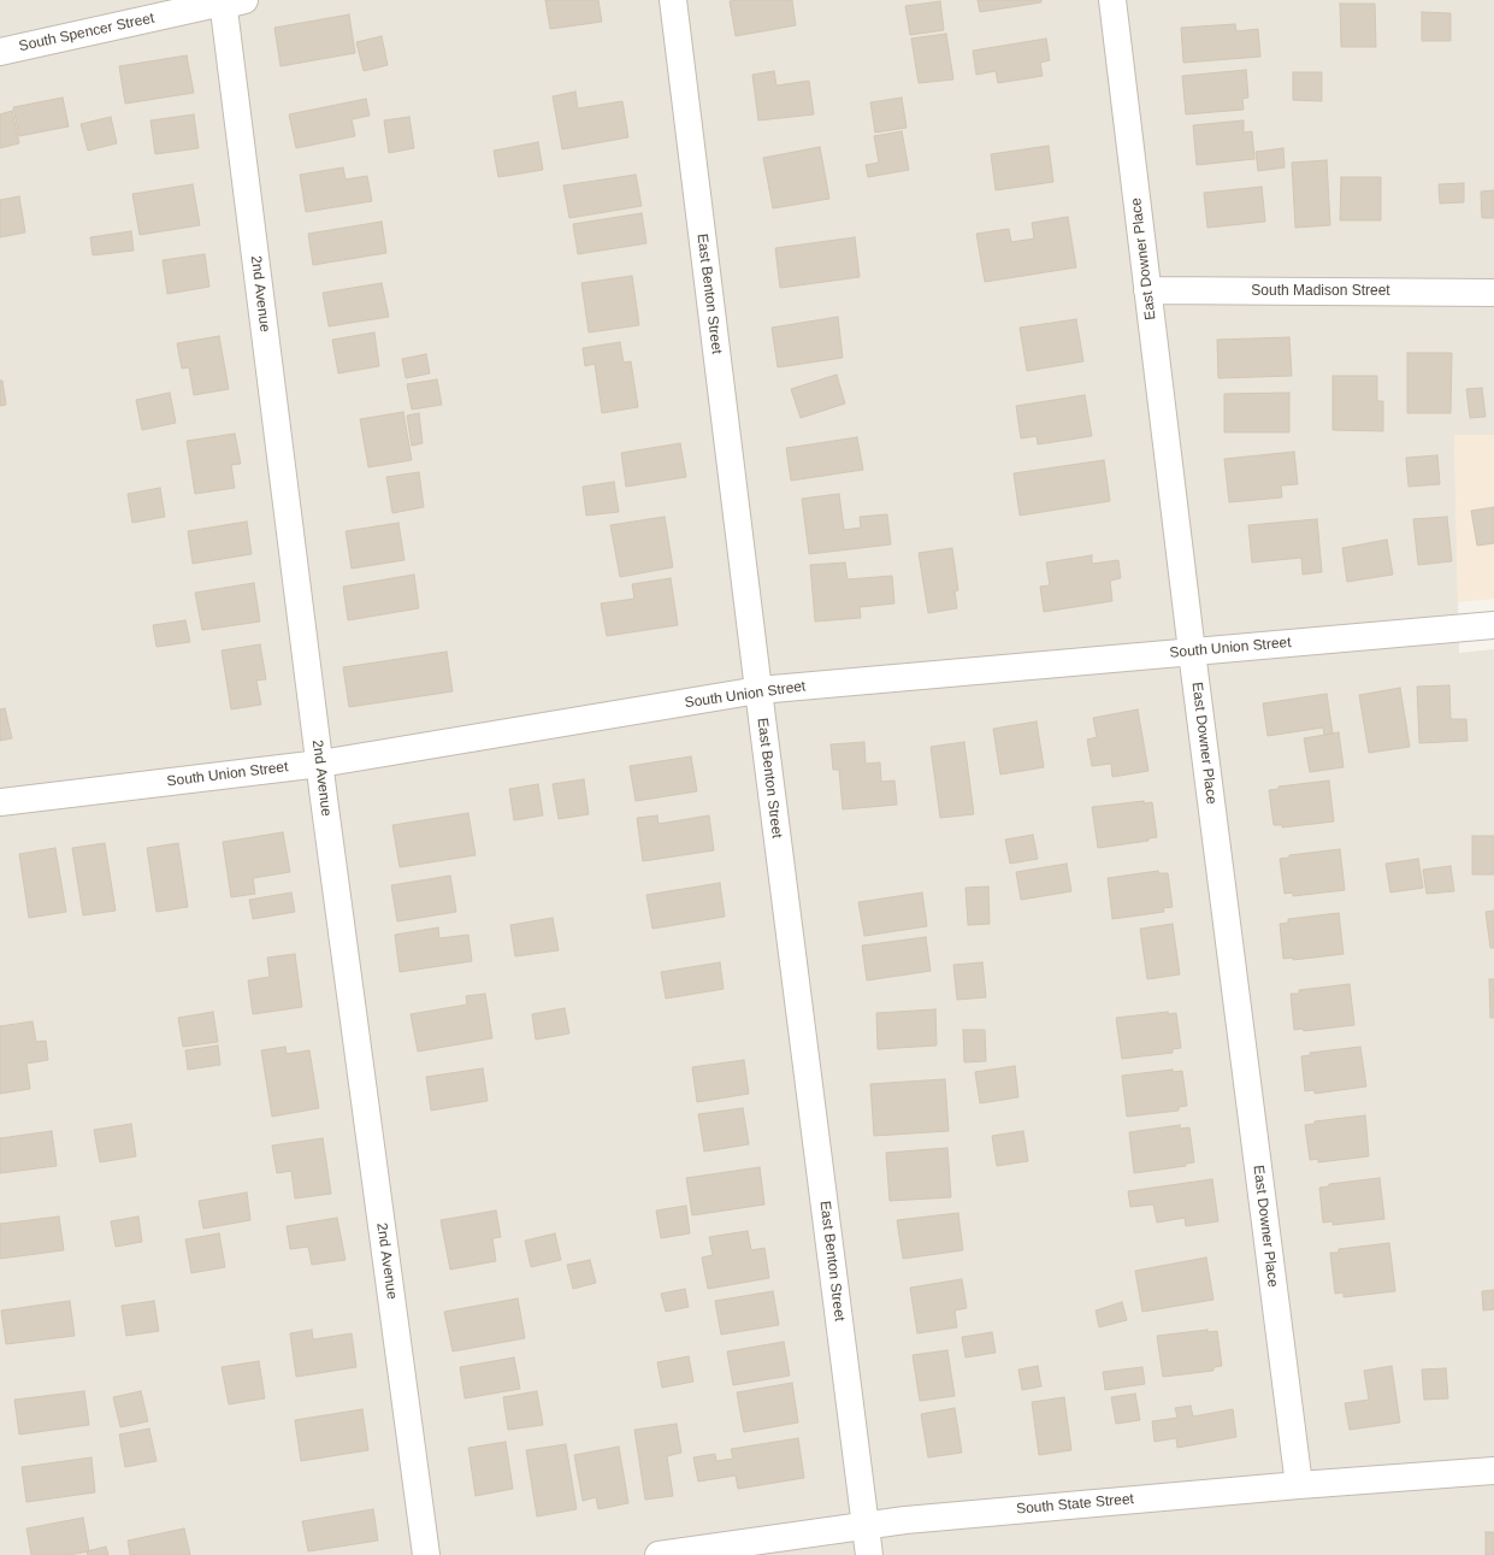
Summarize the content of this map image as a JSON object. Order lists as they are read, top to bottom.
{
  "streets": {
    "street": [
      "South Spencer Street",
      "East Downer Place",
      "South Madison Street",
      "2nd Avenue",
      "East Benton Street",
      "South Union Street",
      "South State Street"
    ]
  },
  "crossings": [
    ["South Spencer Street", "2nd Avenue"],
    ["East Downer Place", "South Madison Street"],
    ["East Downer Place", "South Union Street"],
    ["East Downer Place", "South State Street"],
    ["2nd Avenue", "South Union Street"],
    ["East Benton Street", "South Union Street"],
    ["East Benton Street", "South State Street"]
  ]
}
